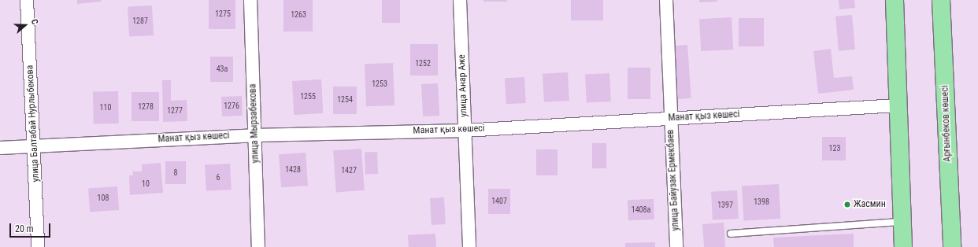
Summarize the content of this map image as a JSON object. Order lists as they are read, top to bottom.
{
  "streets": {
    "main road": ["Арғынбеков көшесі"],
    "street": [
      "улица Анар Аже",
      "Манат қыз көшесі",
      "улица Балтабай Нурлыбекова",
      "улица Мырзабекова",
      "улица Байузак Ермекбаев"
    ]
  },
  "crossings": [
    ["улица Анар Аже", "Манат қыз көшесі"],
    ["Манат қыз көшесі", "улица Балтабай Нурлыбекова"],
    ["Манат қыз көшесі", "улица Мырзабекова"],
    ["Манат қыз көшесі", "улица Байузак Ермекбаев"]
  ],
  "places": ["Жасмин"],
  "house_numbers": [
    "1275",
    "1263",
    "1287",
    "1252",
    "43а",
    "1253",
    "1255",
    "1254",
    "1276",
    "1278",
    "110",
    "1277",
    "123",
    "1428",
    "1427",
    "8",
    "6",
    "10",
    "108",
    "1407",
    "1398",
    "1397",
    "1408а"
  ],
  "scale_bar": "20 m",
  "north": "right"
}
